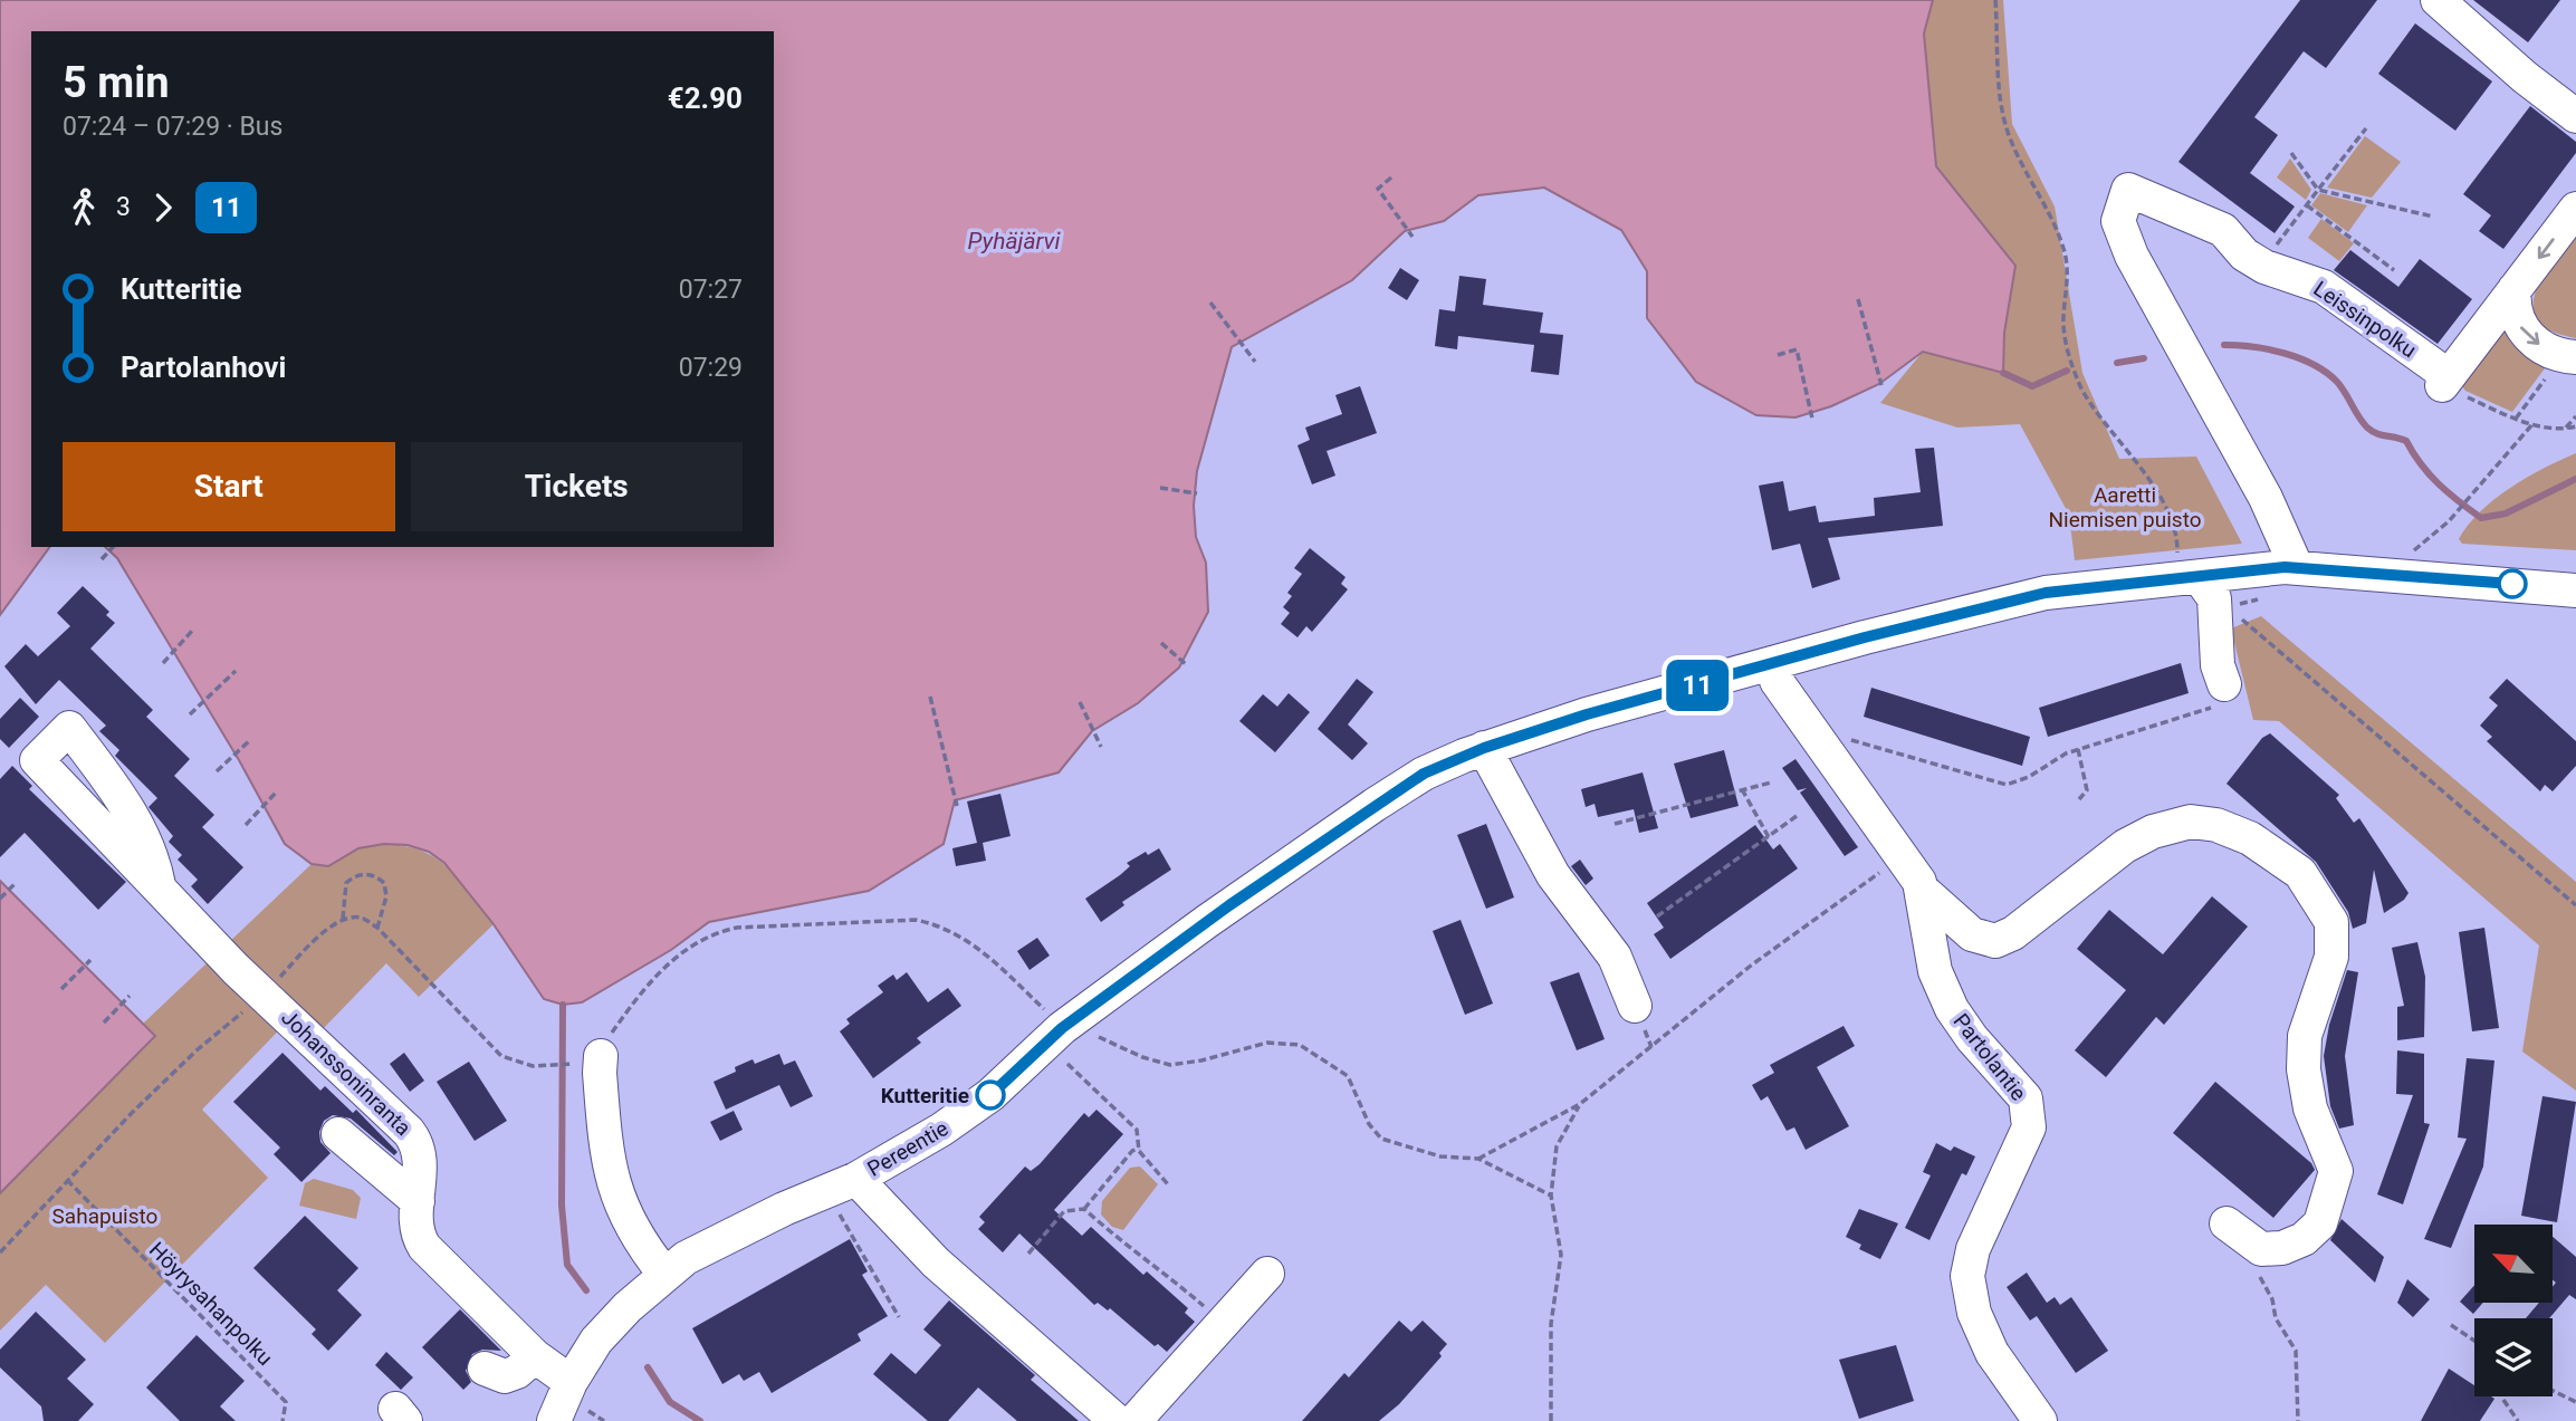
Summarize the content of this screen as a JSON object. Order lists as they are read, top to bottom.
{
  "streets": {
    "street": [
      "Leissinpolku",
      "Partolantie",
      "Johanssoninranta",
      "Pereentie"
    ],
    "path": ["Höyrysahanpolku"]
  },
  "crossings": [
    ["Leissinpolku", "Pereentie"],
    ["Partolantie", "Pereentie"],
    ["Johanssoninranta", "Pereentie"]
  ],
  "water": ["Pyhäjärvi"],
  "parks": ["Aaretti Niemisen puisto", "Sahapuisto"],
  "places": ["Kutteritie"],
  "lines": ["bus line 11"],
  "north": "top left",
  "page": {
    "on_map": "11",
    "heading": ["5 min", "07:24 – 07:29 · Bus", "€2.90"],
    "legs": ["3", "11"],
    "list": [
      {
        "name": "Kutteritie",
        "value": "07:27"
      },
      {
        "name": "Partolanhovi",
        "value": "07:29"
      }
    ],
    "buttons": ["Start", "Tickets"]
  }
}
